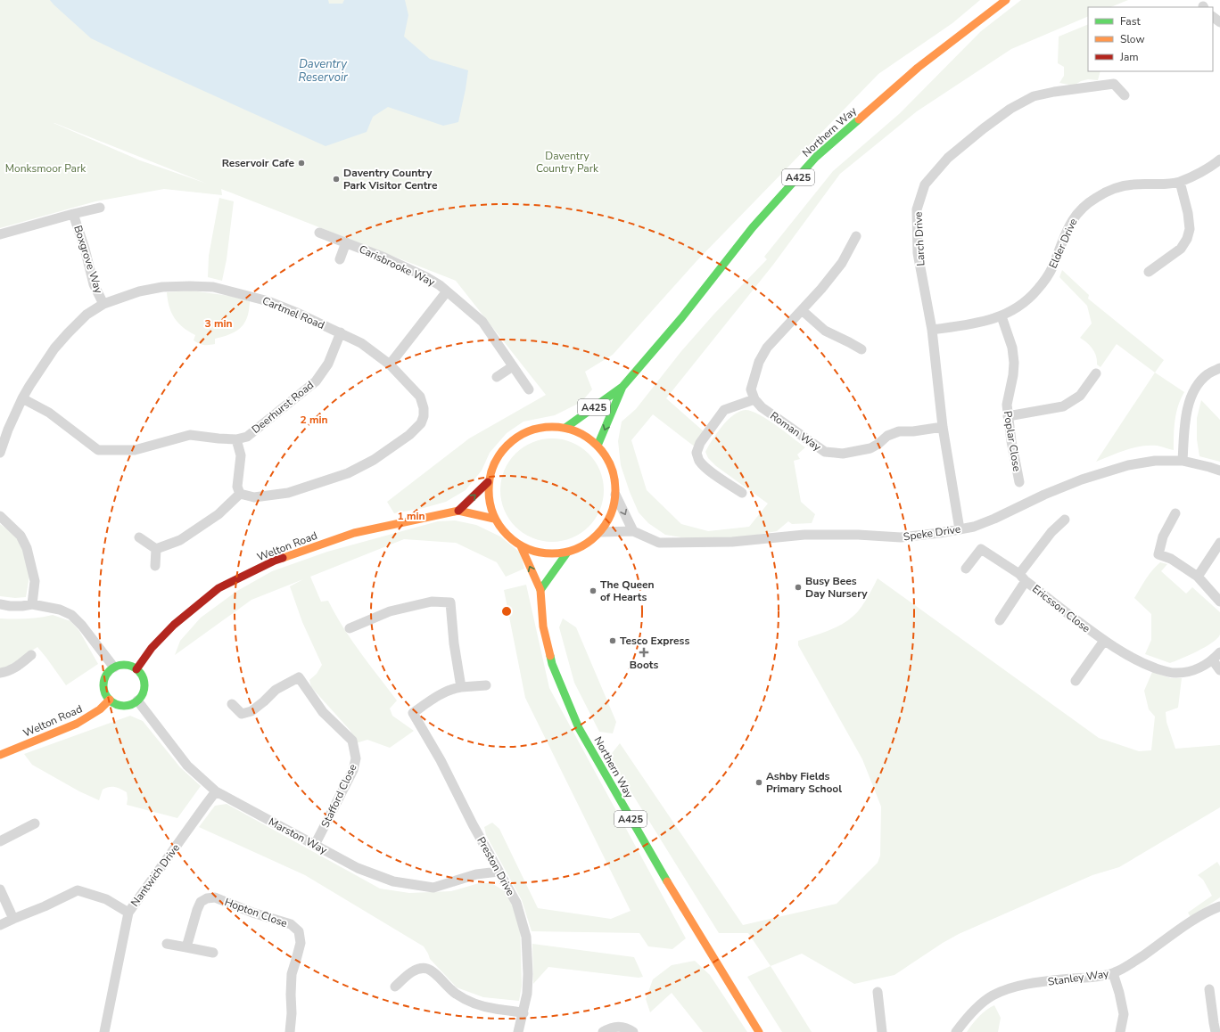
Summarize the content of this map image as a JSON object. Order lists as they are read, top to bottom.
{
  "streets": {
    "main road": ["Northern Way", "A425", "Welton Road"],
    "street": [
      "Larch Drive",
      "Elder Drive",
      "Boxgrove Way",
      "Carisbrooke Way",
      "Cartmel Road",
      "Deerhurst Road",
      "Roman Way",
      "Poplar Close",
      "Speke Drive",
      "Ericsson Close",
      "Stafford Close",
      "Marston Way",
      "Preston Drive",
      "Nantwich Drive",
      "Hopton Close",
      "Stanley Way"
    ]
  },
  "crossings": [
    ["Northern Way", "A425"],
    ["Larch Drive", "Elder Drive"],
    ["Larch Drive", "Roman Way"],
    ["Larch Drive", "Speke Drive"],
    ["Elder Drive", "Poplar Close"],
    ["Boxgrove Way", "Cartmel Road"],
    ["Carisbrooke Way", "Cartmel Road"],
    ["Cartmel Road", "Deerhurst Road"],
    ["Welton Road", "Marston Way"],
    ["Stafford Close", "Marston Way"],
    ["Marston Way", "Preston Drive"],
    ["Marston Way", "Nantwich Drive"]
  ],
  "water": ["Daventry Reservoir"],
  "parks": ["Daventry Country Park", "Monksmoor Park"],
  "places": {
    "other": [
      "Reservoir Cafe",
      "Daventry Country Park Visitor Centre",
      "Busy Bees Day Nursery",
      "The Queen of Hearts",
      "Tesco Express",
      "Ashby Fields Primary School"
    ],
    "health": ["Boots"]
  },
  "legend": ["Fast", "Slow", "Jam"],
  "rings": ["3 min", "2 min", "1 min"]
}
